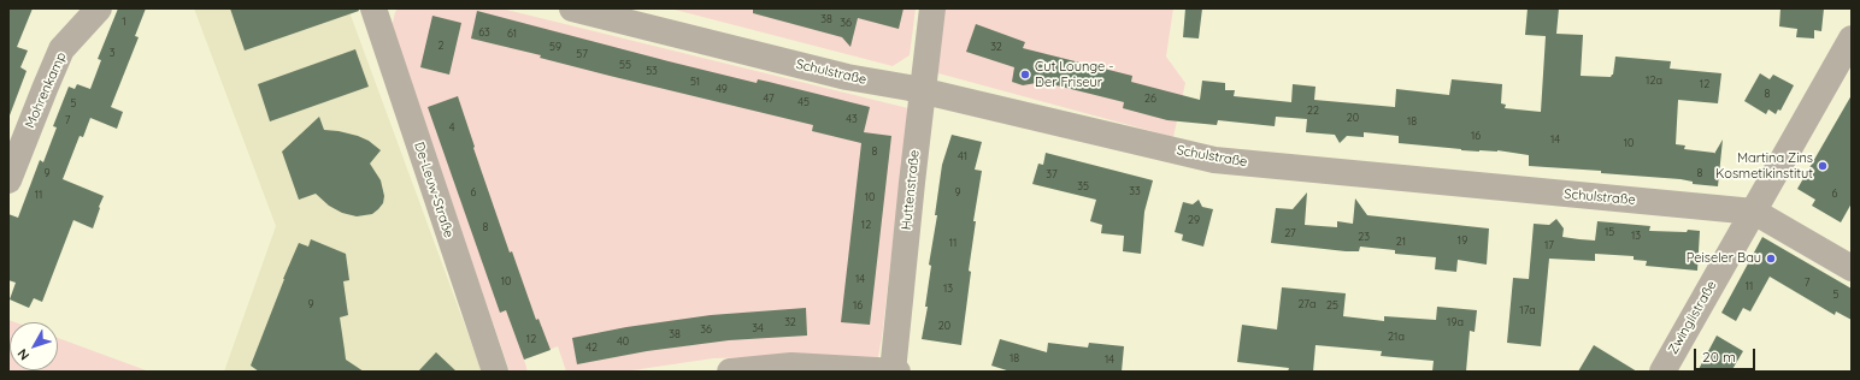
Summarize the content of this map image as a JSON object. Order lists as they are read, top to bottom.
{
  "streets": {
    "street": [
      "Schulstraße",
      "Mohrenkamp",
      "De-Leuw-Straße",
      "Huttenstraße",
      "Zwinglistraße"
    ]
  },
  "crossings": [
    ["Schulstraße", "Huttenstraße"],
    ["Schulstraße", "Zwinglistraße"]
  ],
  "places": ["Cut Lounge - Der Friseur", "Martina Zins Kosmetikinstitut", "Peiseler Bau"],
  "house_numbers": [
    "38",
    "1",
    "36",
    "63",
    "61",
    "2",
    "59",
    "32",
    "3",
    "57",
    "55",
    "53",
    "12a",
    "51",
    "12",
    "49",
    "8",
    "47",
    "26",
    "45",
    "5",
    "22",
    "20",
    "43",
    "7",
    "18",
    "4",
    "16",
    "14",
    "10",
    "8",
    "41",
    "9",
    "8",
    "37",
    "35",
    "33",
    "6",
    "9",
    "6",
    "11",
    "10",
    "29",
    "12",
    "8",
    "15",
    "27",
    "13",
    "23",
    "19",
    "21",
    "11",
    "17",
    "14",
    "10",
    "7",
    "11",
    "13",
    "5",
    "9",
    "27a",
    "16",
    "25",
    "17a",
    "32",
    "19a",
    "20",
    "34",
    "36",
    "38",
    "21a",
    "12",
    "40",
    "42",
    "18",
    "14"
  ],
  "scale_bar": "20 m",
  "north": "bottom left"
}
